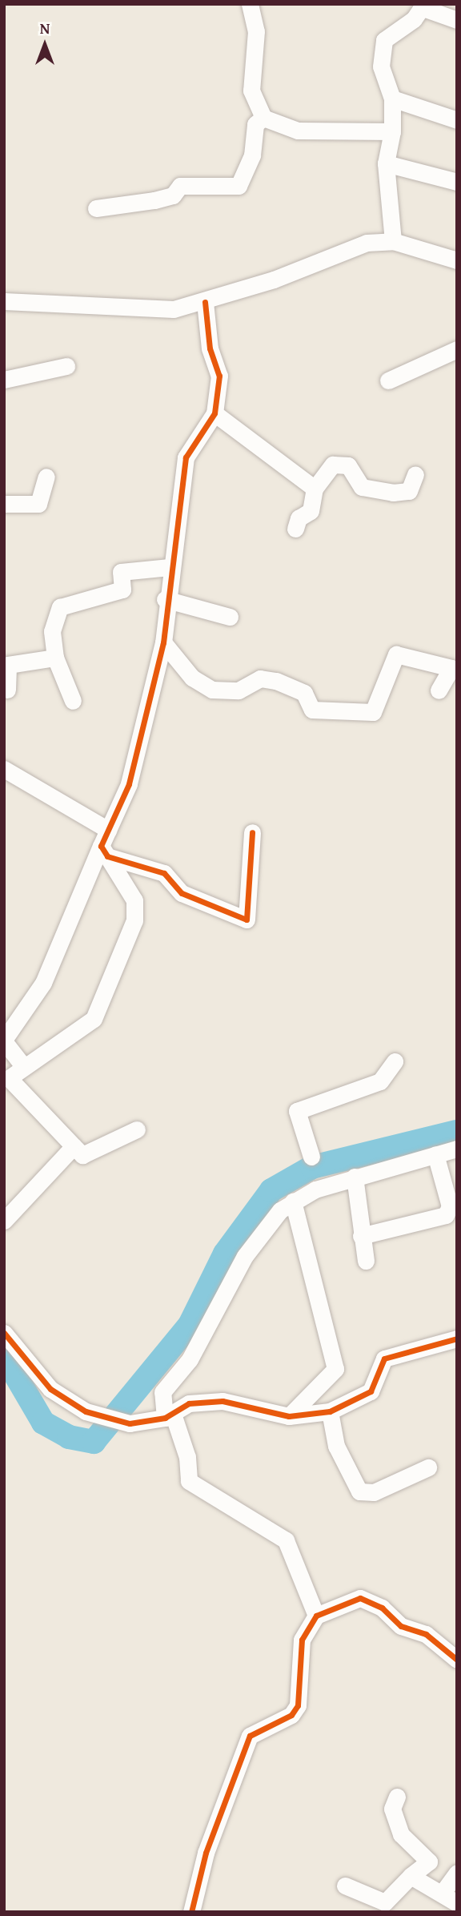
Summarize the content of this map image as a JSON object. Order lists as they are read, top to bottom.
{
  "north": "top"
}
